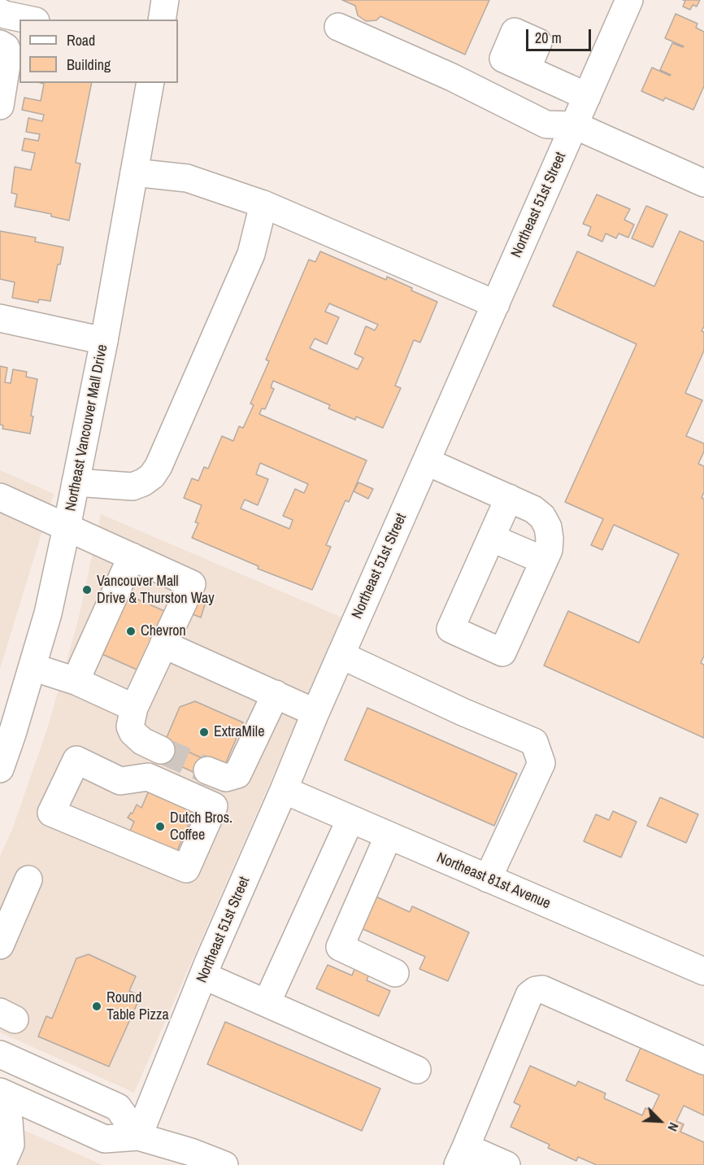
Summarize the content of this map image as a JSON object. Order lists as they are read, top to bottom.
{
  "streets": {
    "street": ["Northeast 51st Street", "Northeast Vancouver Mall Drive", "Northeast 81st Avenue"]
  },
  "crossings": [
    ["Northeast 51st Street", "Northeast 81st Avenue"]
  ],
  "places": [
    "Vancouver Mall Drive & Thurston Way",
    "Chevron",
    "ExtraMile",
    "Dutch Bros. Coffee",
    "Round Table Pizza"
  ],
  "legend": ["Road", "Building"],
  "scale_bar": "20 m",
  "north": "bottom right"
}
